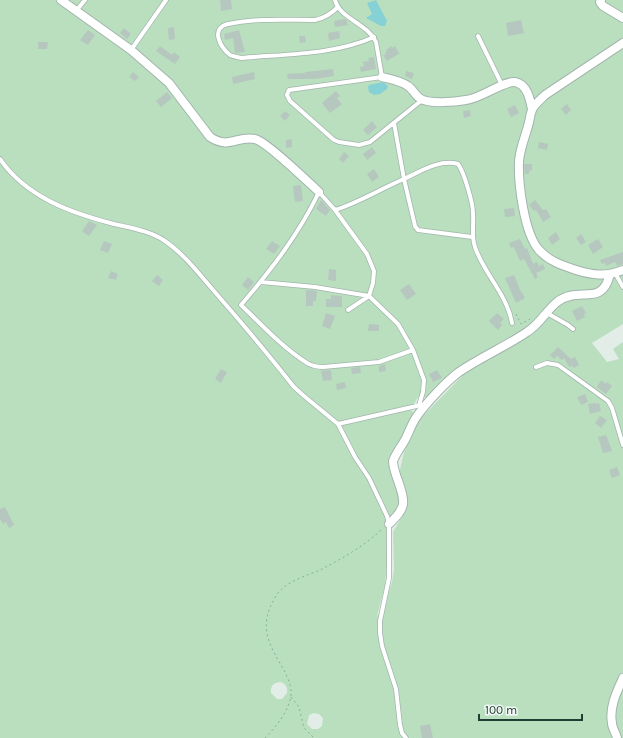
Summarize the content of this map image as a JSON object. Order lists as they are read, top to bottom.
{
  "scale_bar": "100 m"
}
